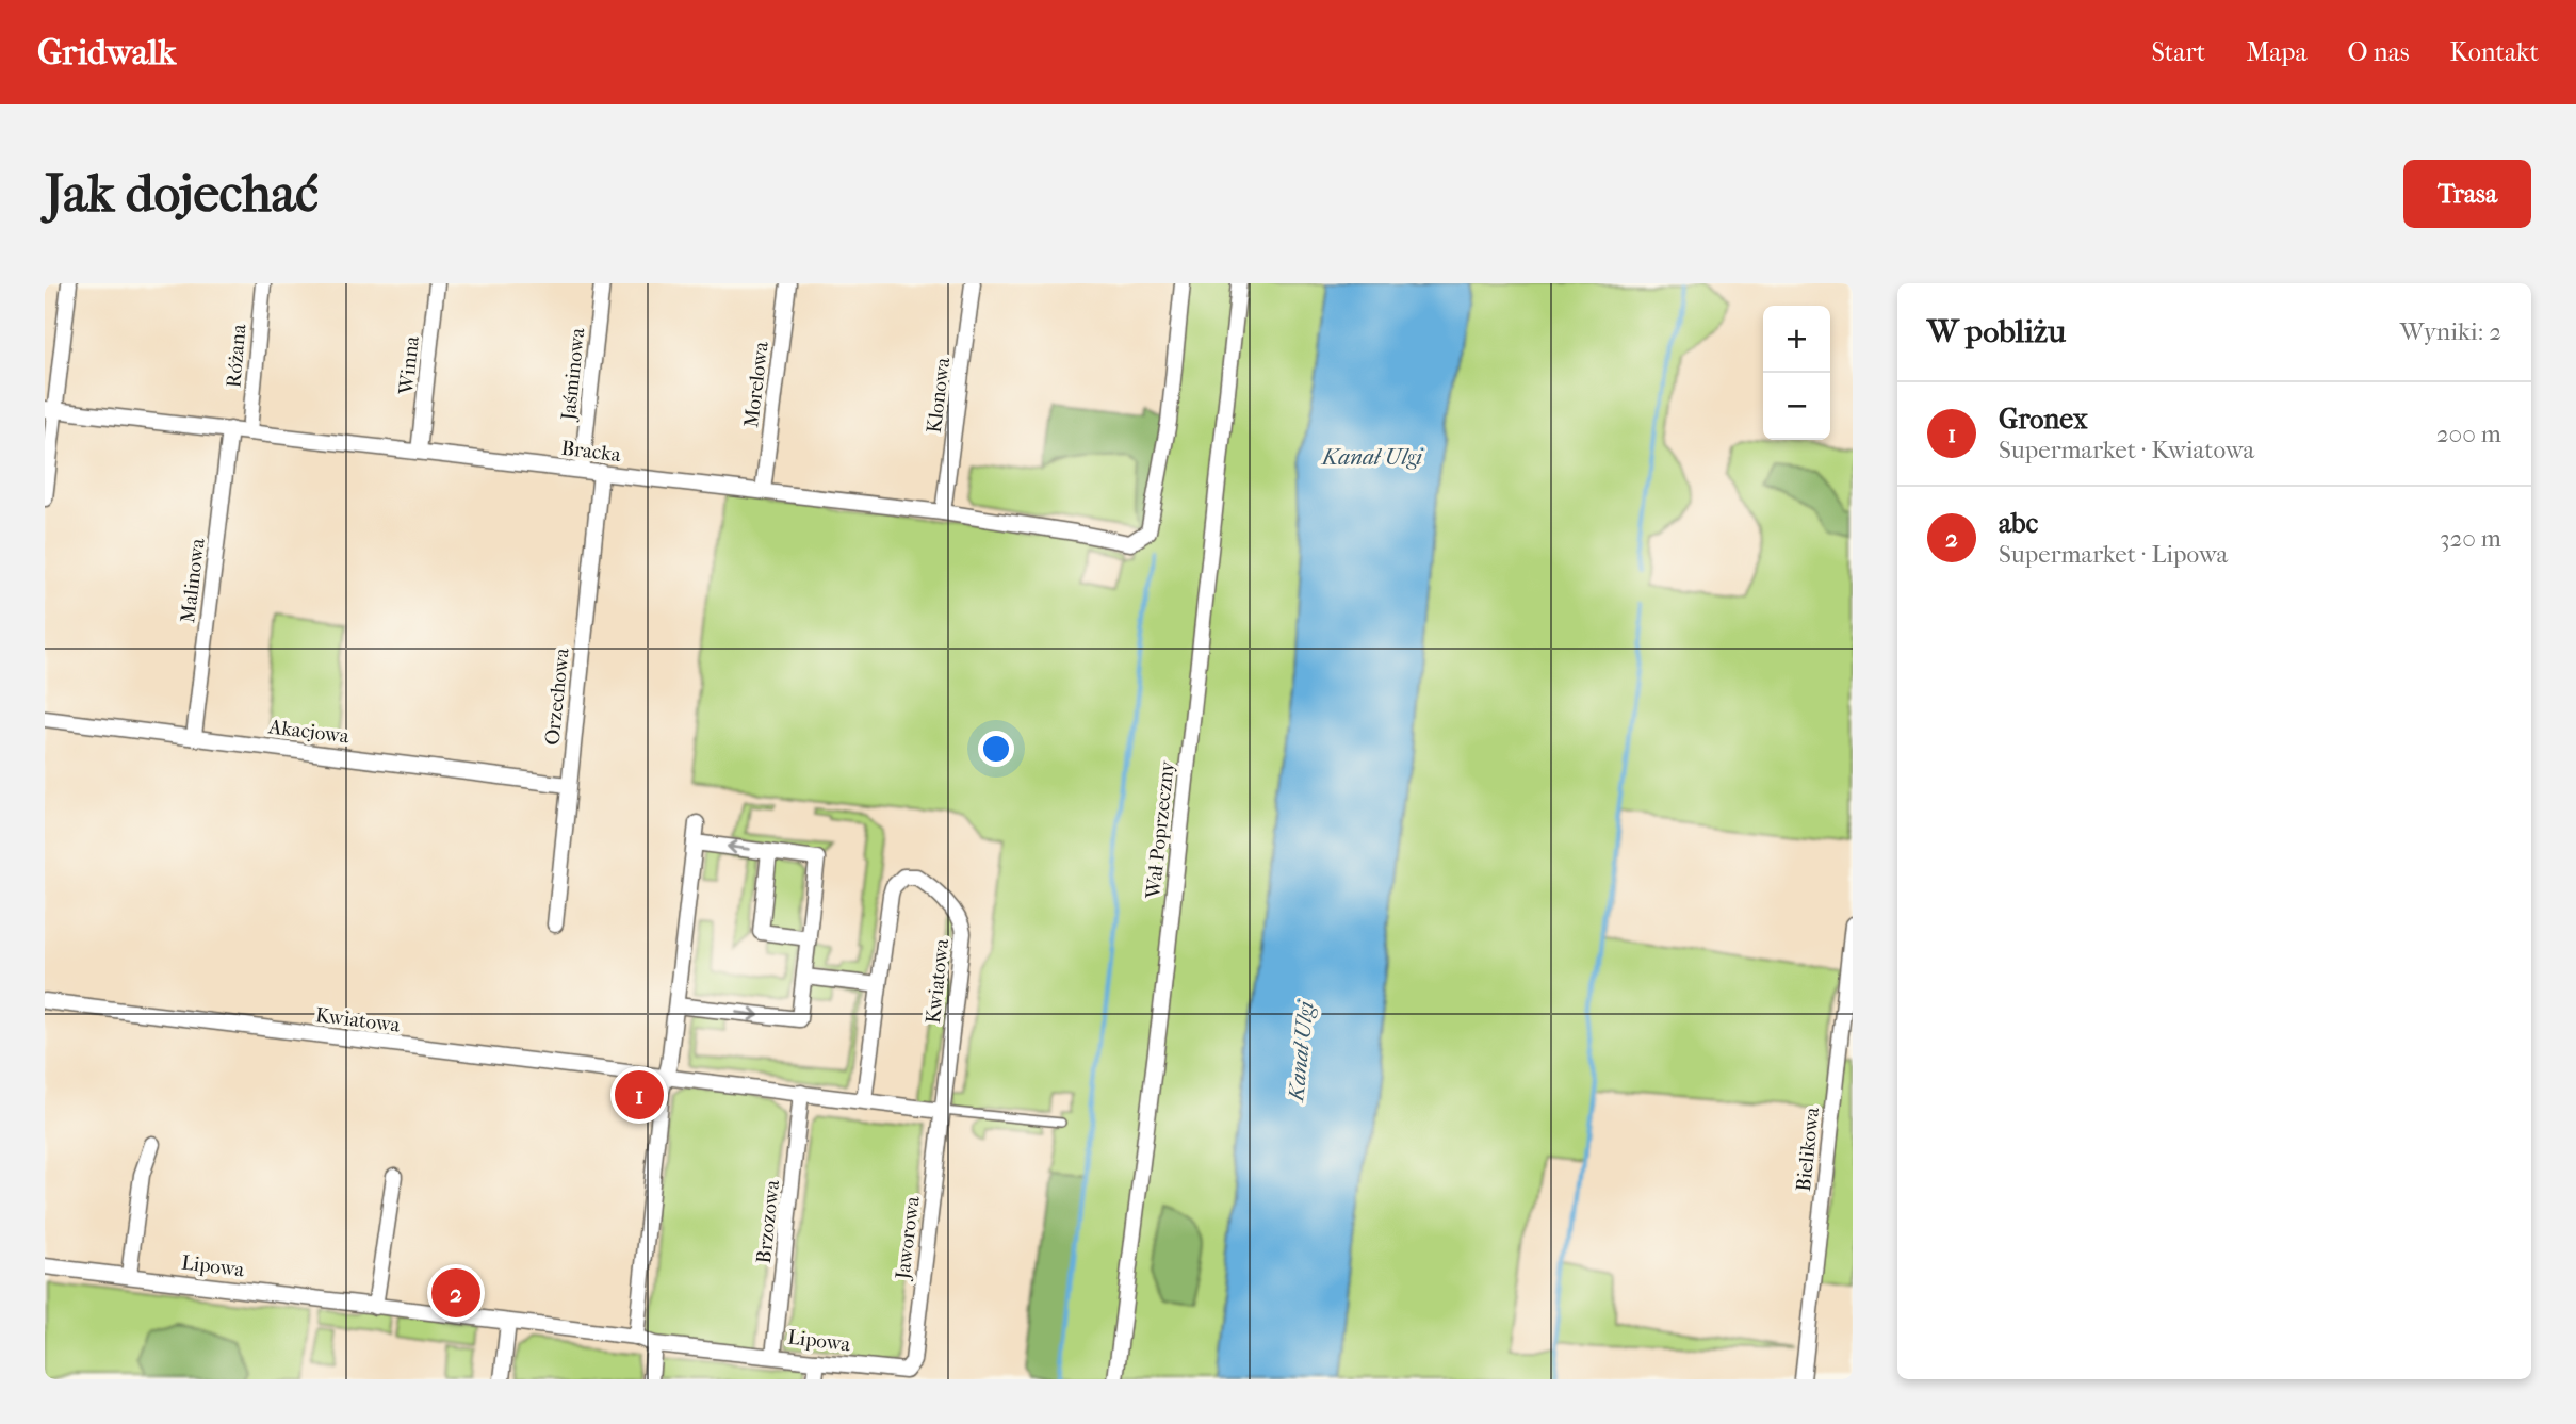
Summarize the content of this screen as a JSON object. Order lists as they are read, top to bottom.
{
  "streets": {
    "street": [
      "Różana",
      "Winna",
      "Jaśminowa",
      "Morelowa",
      "Klonowa",
      "Bracka",
      "Malinowa",
      "Orzechowa",
      "Akacjowa",
      "Wał Poprzeczny",
      "Kwiatowa",
      "Bielikowa",
      "Brzozowa",
      "Jaworowa",
      "Lipowa"
    ]
  },
  "crossings": [
    ["Różana", "Bracka"],
    ["Winna", "Bracka"],
    ["Jaśminowa", "Bracka"],
    ["Morelowa", "Bracka"],
    ["Klonowa", "Bracka"],
    ["Bracka", "Malinowa"],
    ["Bracka", "Orzechowa"],
    ["Malinowa", "Akacjowa"],
    ["Orzechowa", "Akacjowa"],
    ["Kwiatowa", "Brzozowa"],
    ["Kwiatowa", "Jaworowa"],
    ["Brzozowa", "Lipowa"],
    ["Jaworowa", "Lipowa"]
  ],
  "water": ["Kanał Ulgi"],
  "page": {
    "header": "Gridwalk",
    "nav": [
      "Start",
      "Mapa",
      "O nas",
      "Kontakt"
    ],
    "buttons": "Trasa",
    "title": "Jak dojechać",
    "heading": ["W pobliżu", "Wyniki: 2"],
    "map_buttons": ["+", "−"],
    "list": [
      {
        "mark": "1",
        "name": "Gronex",
        "note": "Supermarket · Kwiatowa",
        "value": "200 m"
      },
      {
        "mark": "2",
        "name": "abc",
        "note": "Supermarket · Lipowa",
        "value": "320 m"
      }
    ],
    "pins": ["1", "2"]
  }
}
